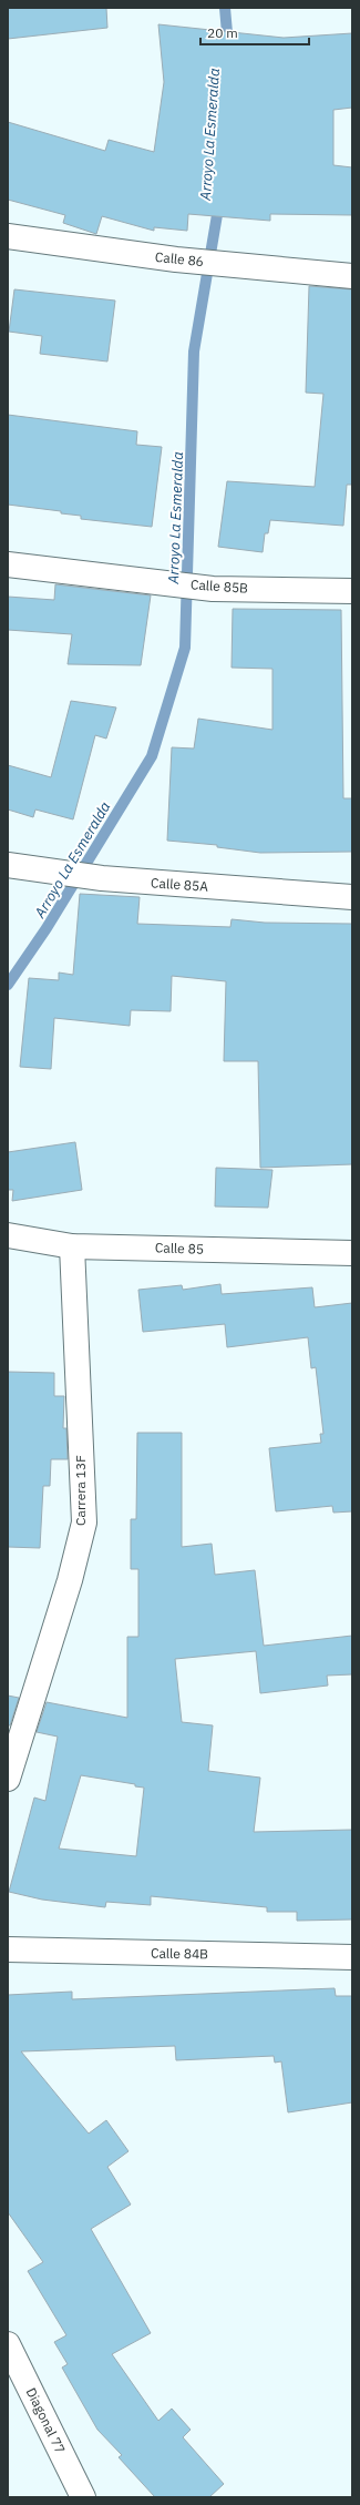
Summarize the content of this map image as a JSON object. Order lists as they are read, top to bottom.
{
  "streets": {
    "street": [
      "Calle 86",
      "Calle 85B",
      "Calle 85A",
      "Calle 85",
      "Carrera 13F",
      "Calle 84B",
      "Diagonal 77"
    ]
  },
  "crossings": [
    ["Calle 85", "Carrera 13F"]
  ],
  "water": ["Arroyo La Esmeralda"],
  "scale_bar": "20 m"
}
